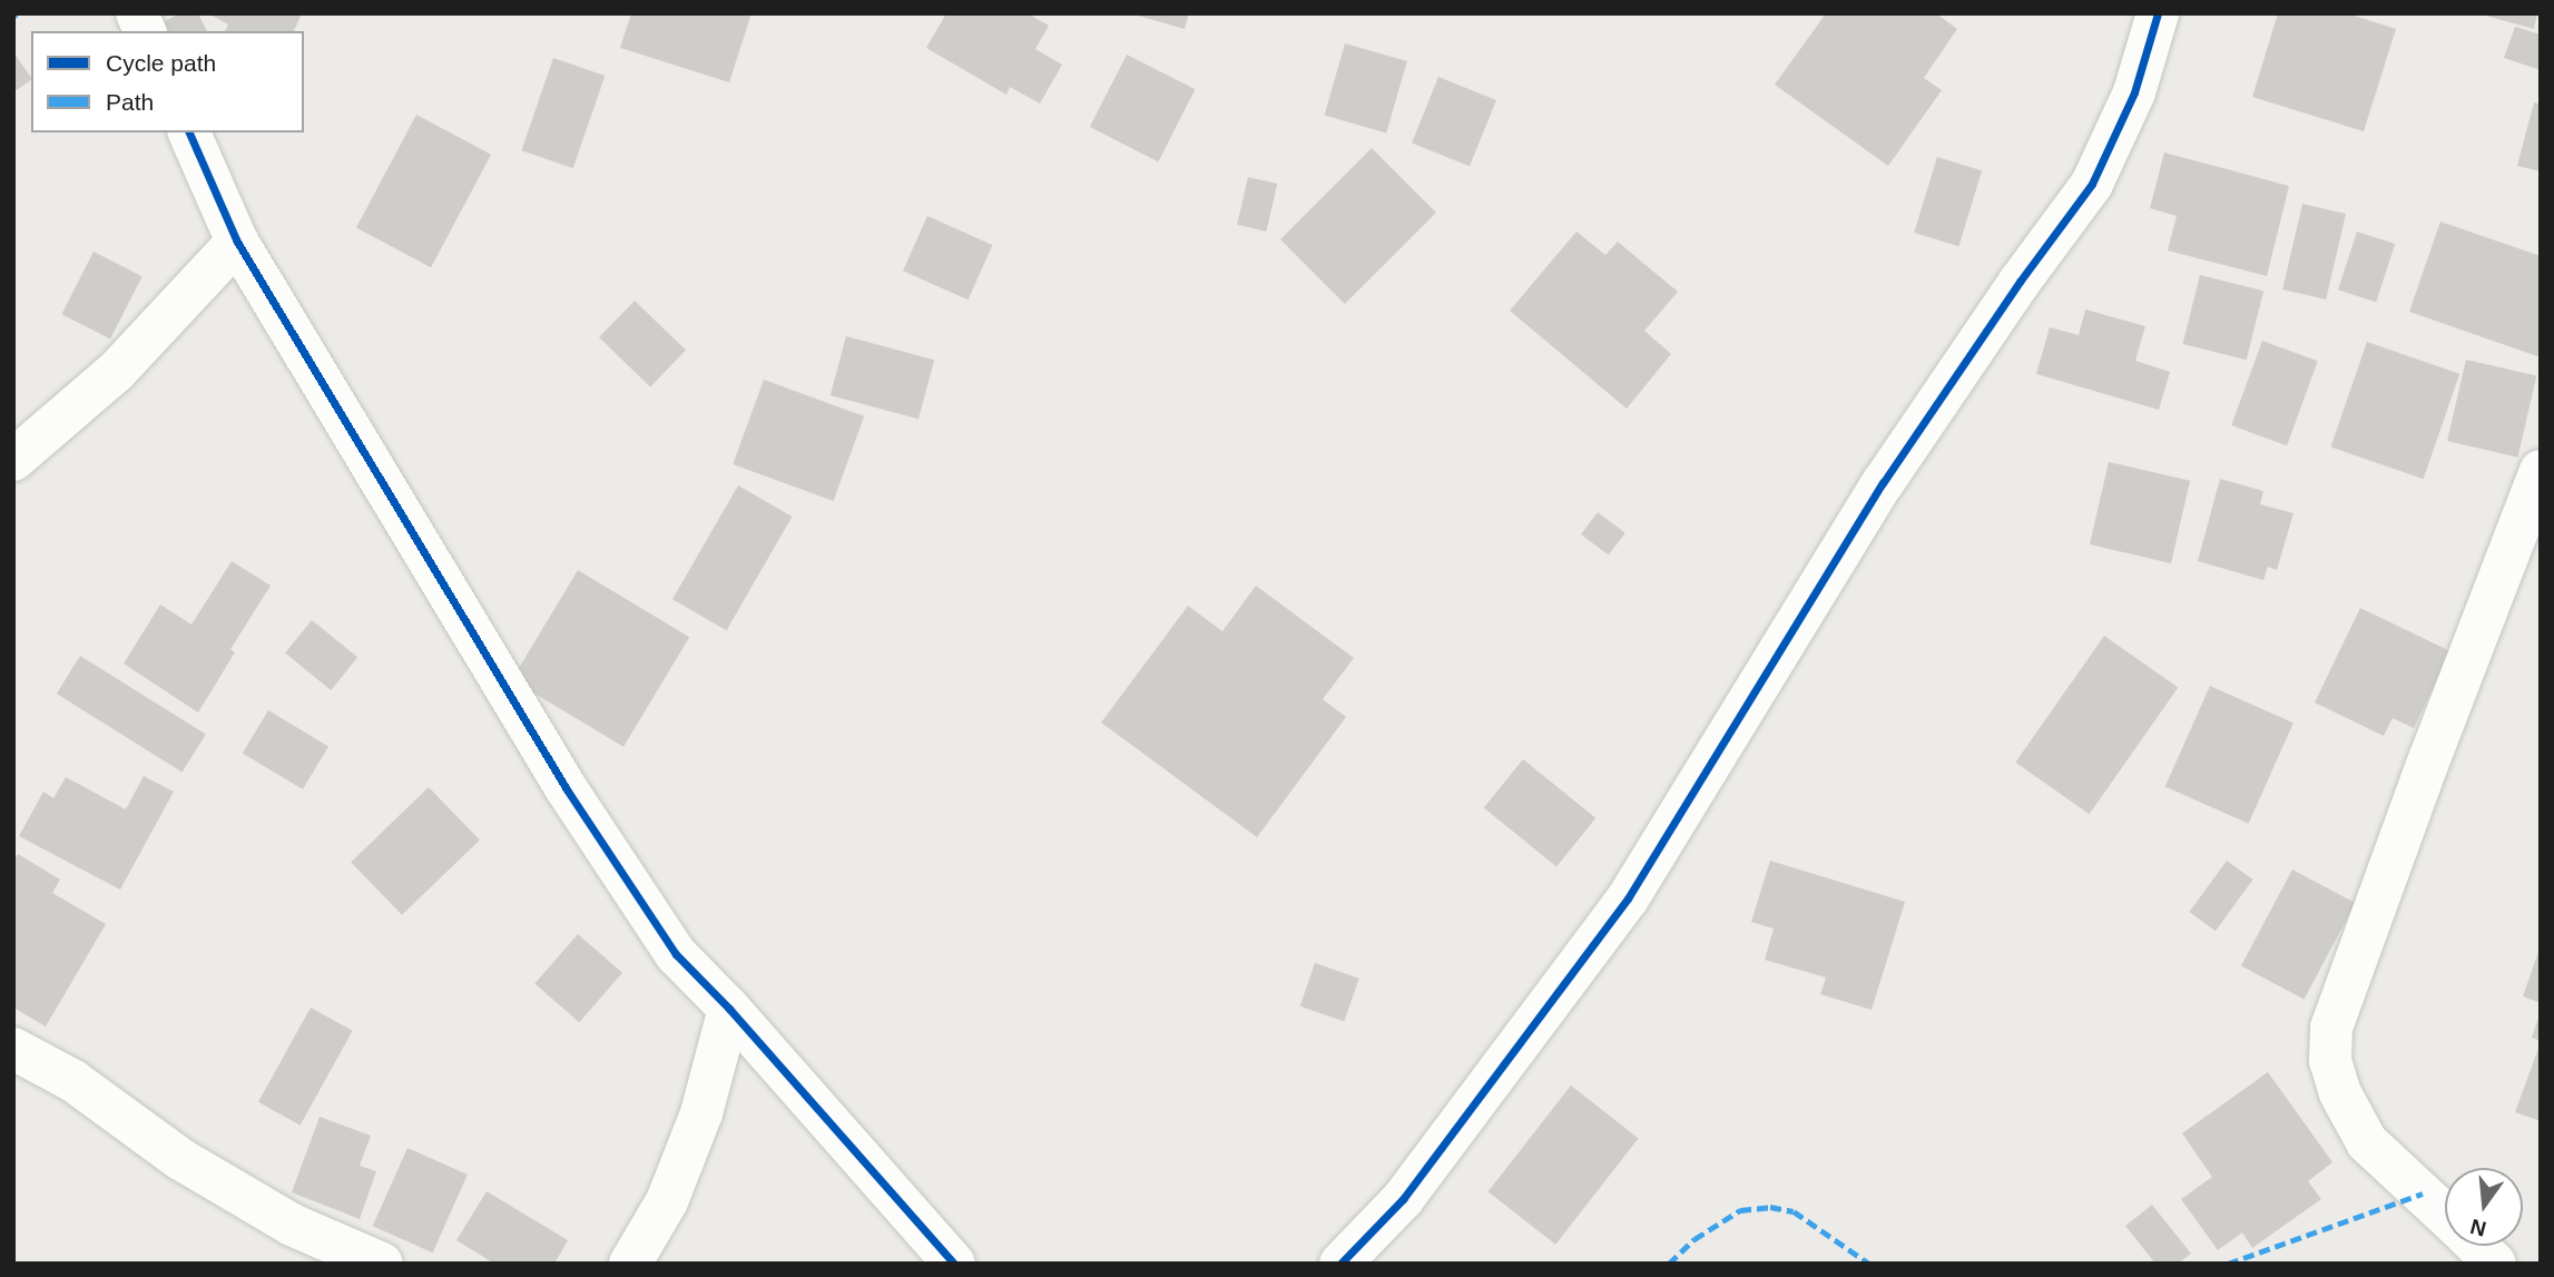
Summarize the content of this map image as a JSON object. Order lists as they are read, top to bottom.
{
  "legend": ["Cycle path", "Path"],
  "north": "bottom"
}
